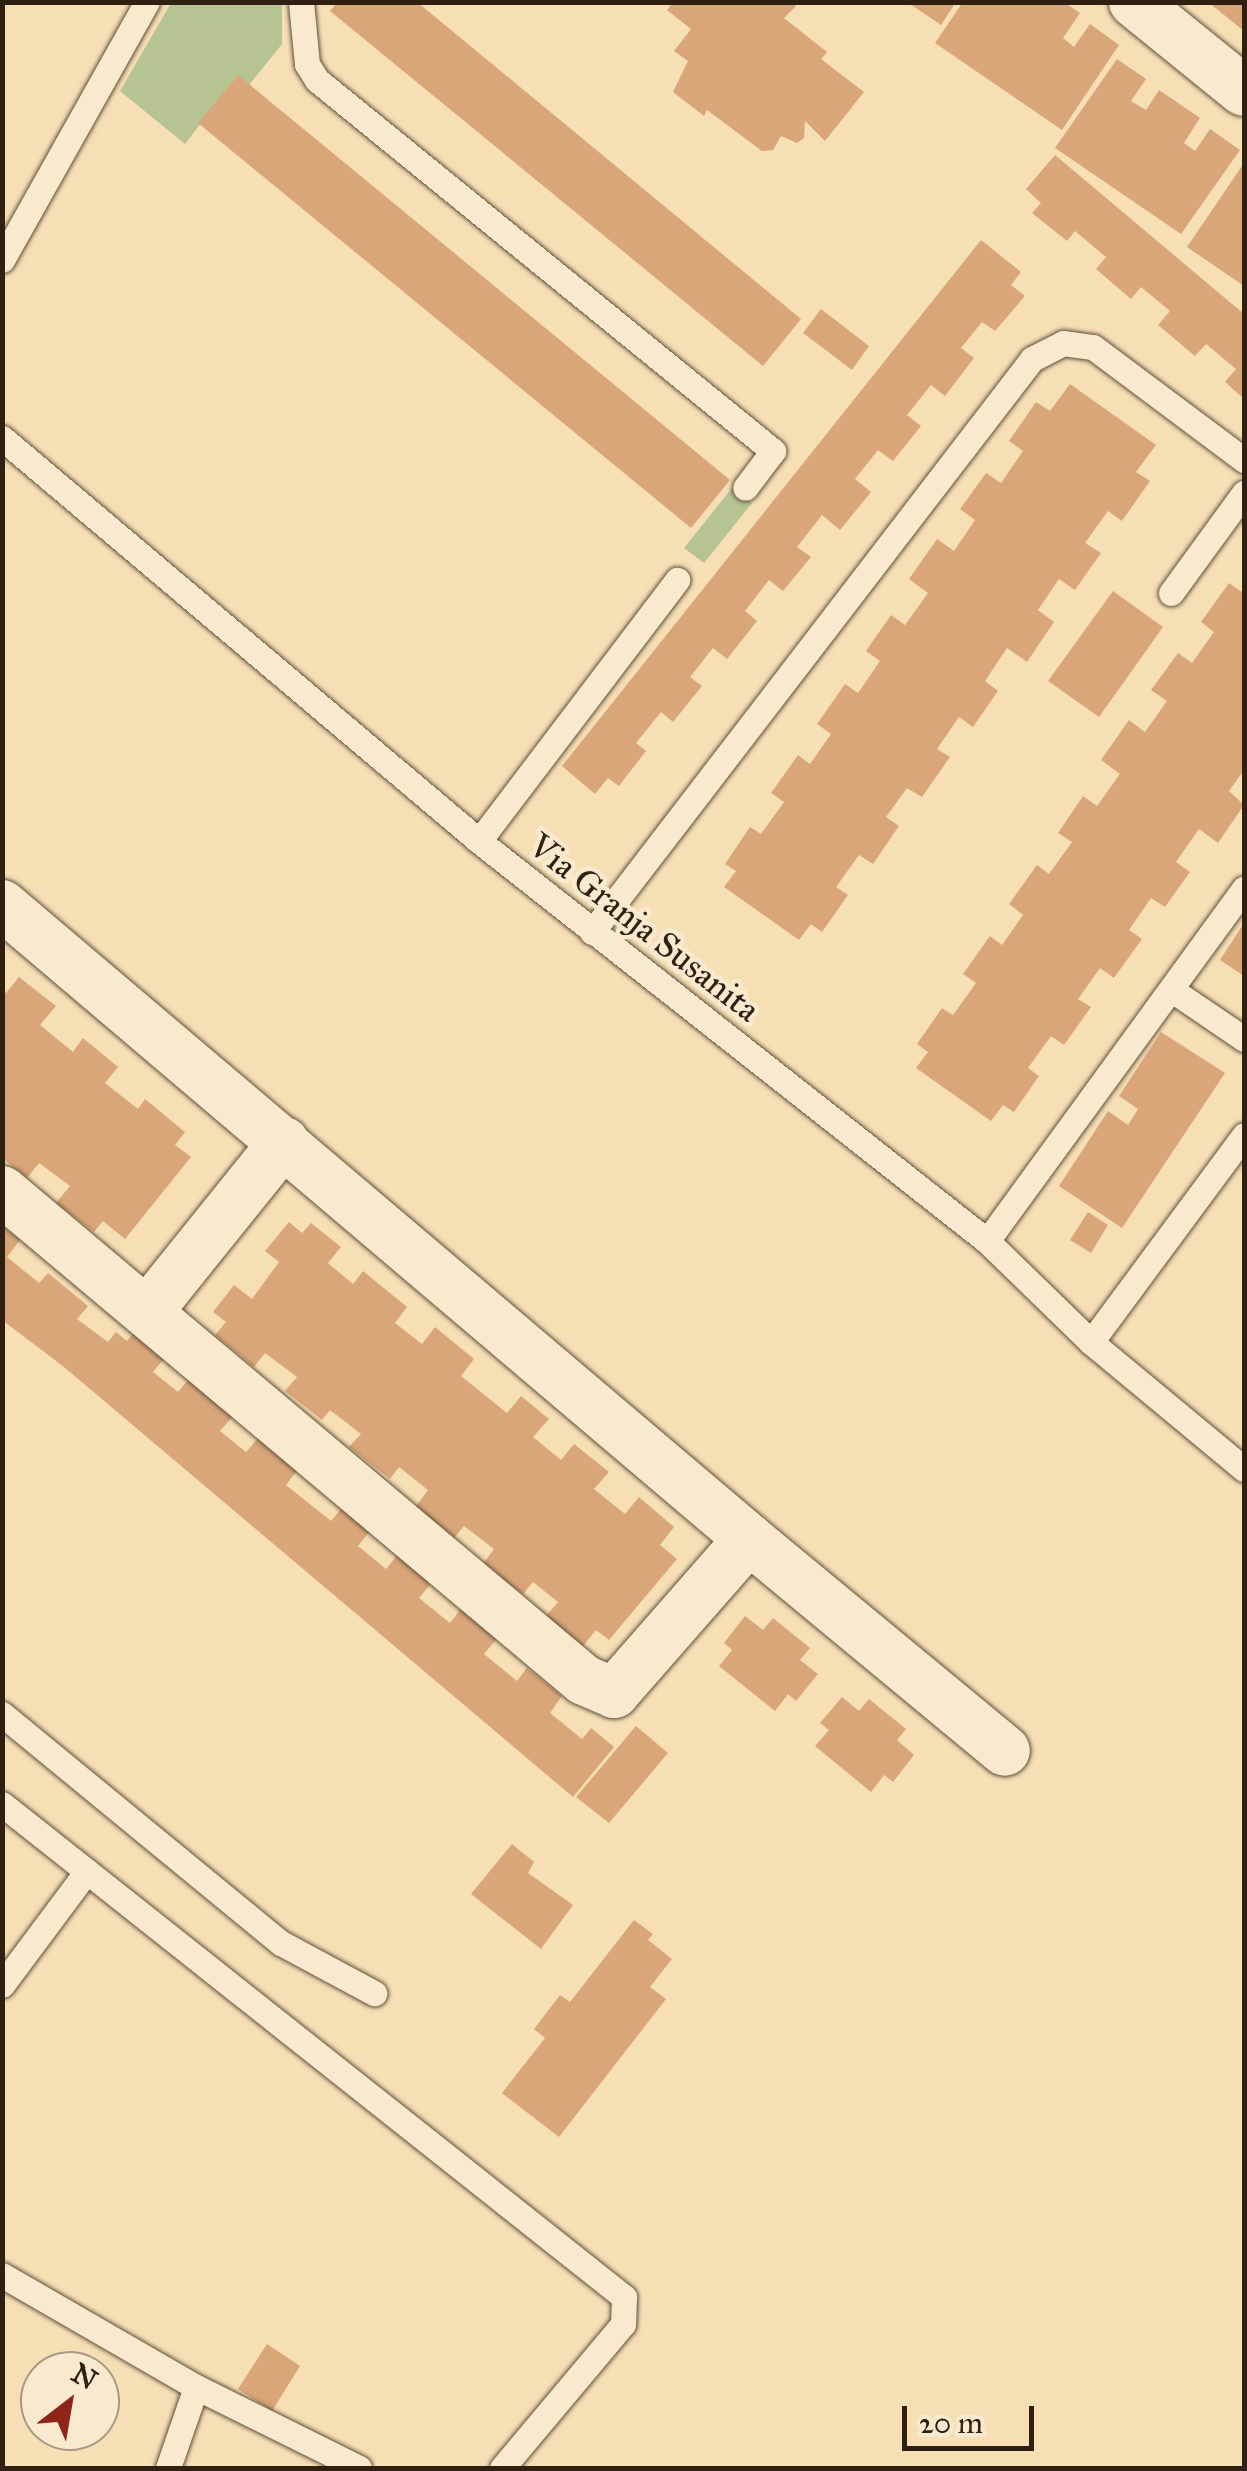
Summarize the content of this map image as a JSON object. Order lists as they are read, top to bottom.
{
  "streets": {
    "lane": ["Via Granja Susanita"]
  },
  "scale_bar": "20 m",
  "north": "top right"
}
